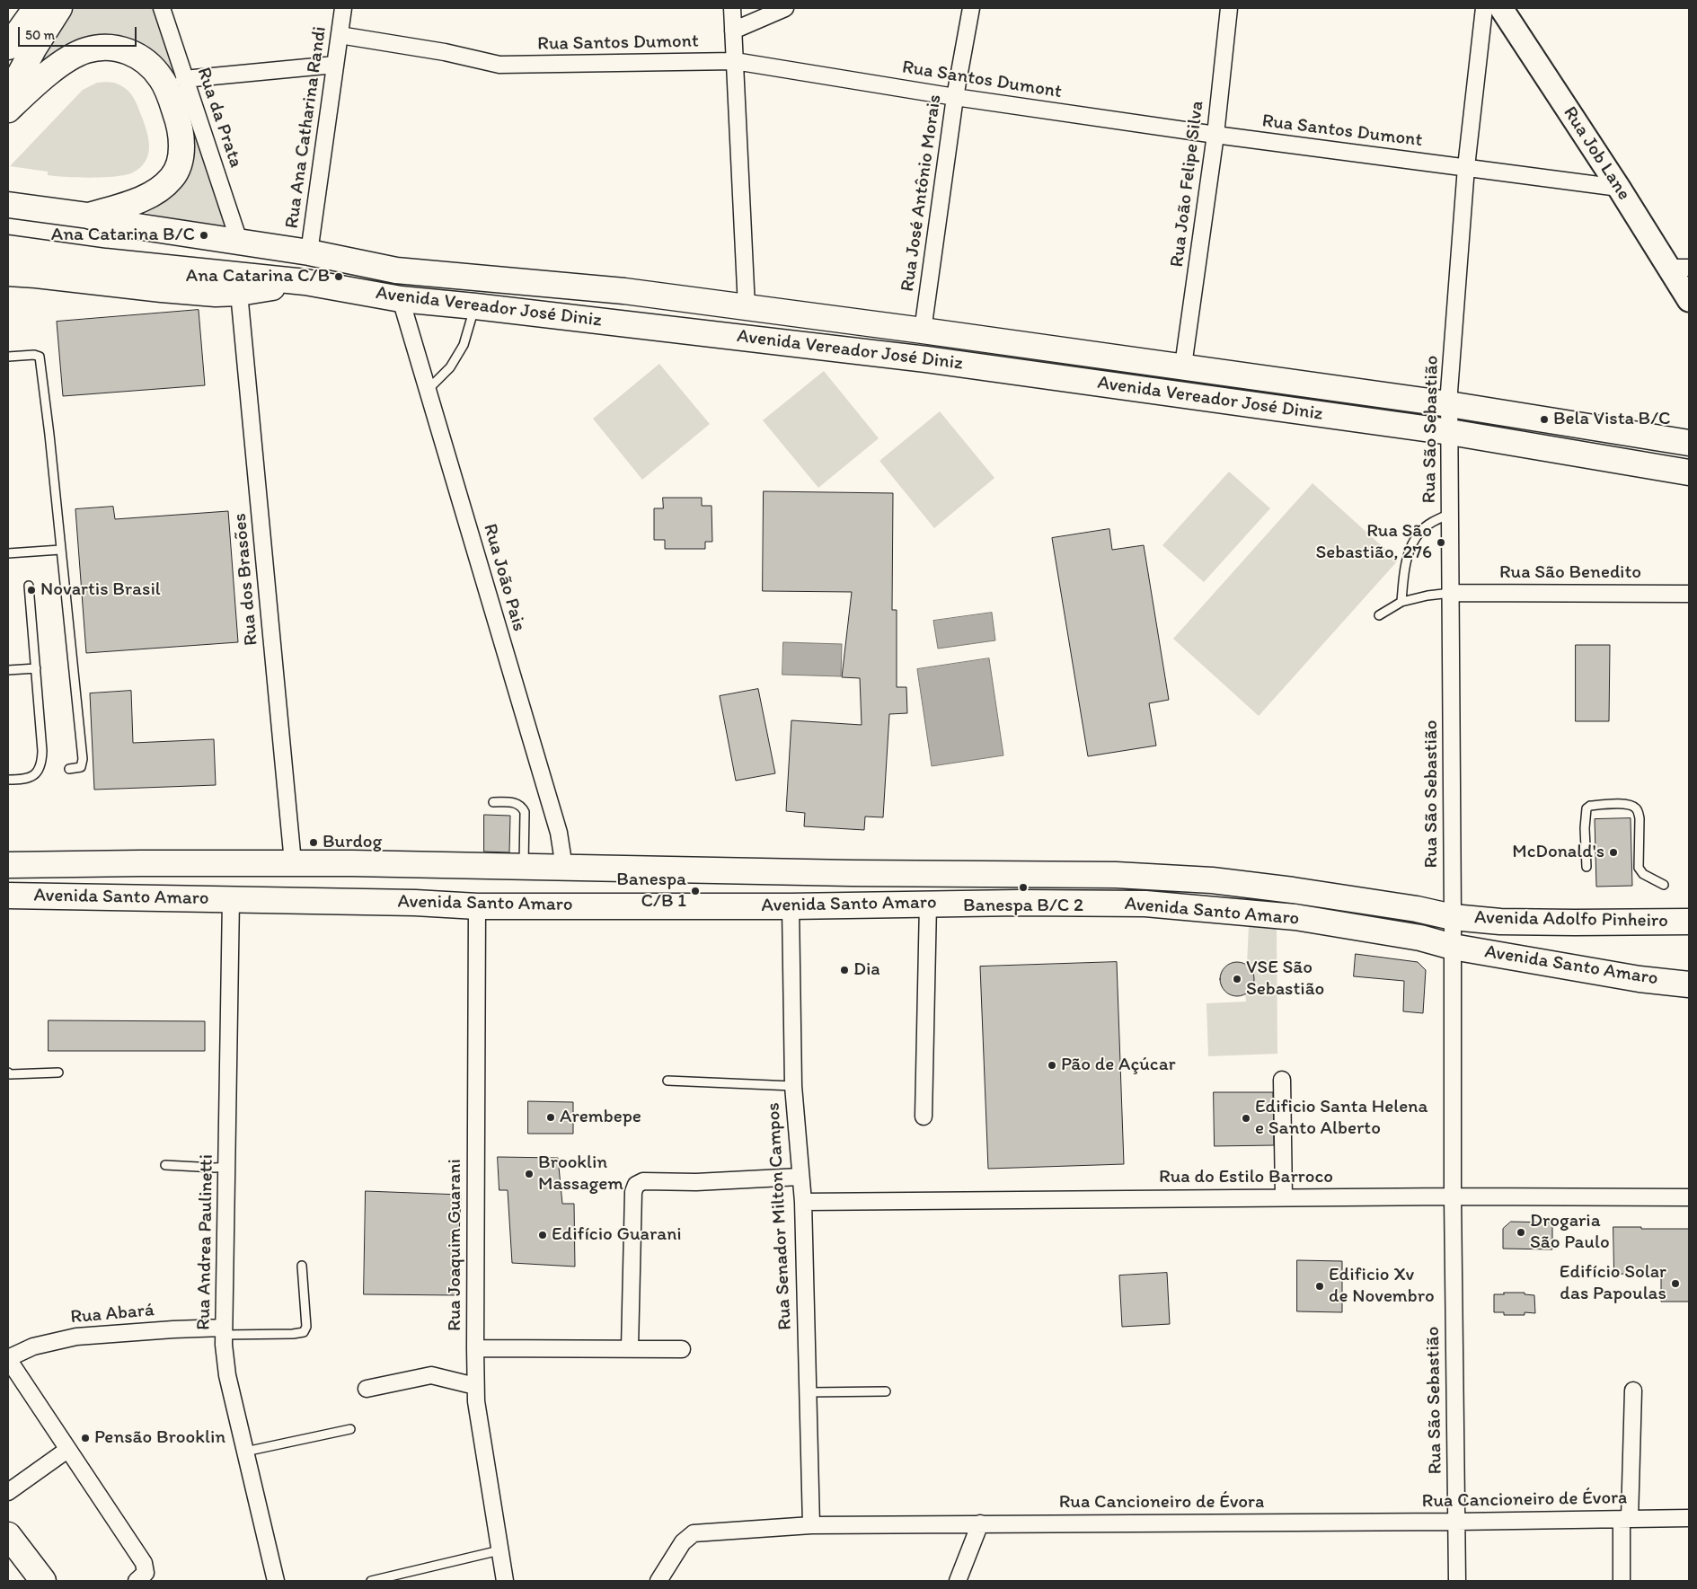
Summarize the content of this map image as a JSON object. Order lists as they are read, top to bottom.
{
  "streets": {
    "main road": ["Avenida Vereador José Diniz", "Avenida Santo Amaro", "Avenida Adolfo Pinheiro"],
    "street": [
      "Rua Santos Dumont",
      "Rua da Prata",
      "Rua Ana Catharina Randi",
      "Rua Job Lane",
      "Rua João Felipe Silva",
      "Rua José Antônio Morais",
      "Rua São Sebastião",
      "Rua São Benedito",
      "Rua João Pais",
      "Rua dos Brasões",
      "Rua do Estilo Barroco",
      "Rua Senador Milton Campos",
      "Rua Andrea Paulinetti",
      "Rua Joaquim Guarani",
      "Rua Abará",
      "Rua Cancioneiro de Évora"
    ]
  },
  "crossings": [
    ["Rua Santos Dumont", "Rua Ana Catharina Randi"],
    ["Rua Santos Dumont", "Rua Job Lane"],
    ["Rua Santos Dumont", "Rua João Felipe Silva"],
    ["Rua Santos Dumont", "Rua José Antônio Morais"],
    ["Rua Santos Dumont", "Rua São Sebastião"],
    ["Rua da Prata", "Avenida Vereador José Diniz"],
    ["Rua Ana Catharina Randi", "Avenida Vereador José Diniz"],
    ["Rua João Felipe Silva", "Avenida Vereador José Diniz"],
    ["Rua José Antônio Morais", "Avenida Vereador José Diniz"],
    ["Avenida Vereador José Diniz", "Rua São Sebastião"],
    ["Avenida Vereador José Diniz", "Rua João Pais"],
    ["Rua São Sebastião", "Rua São Benedito"],
    ["Rua São Sebastião", "Avenida Santo Amaro"],
    ["Rua São Sebastião", "Avenida Adolfo Pinheiro"],
    ["Rua São Sebastião", "Rua do Estilo Barroco"],
    ["Rua São Sebastião", "Rua Cancioneiro de Évora"],
    ["Rua João Pais", "Avenida Santo Amaro"],
    ["Rua dos Brasões", "Avenida Santo Amaro"],
    ["Avenida Santo Amaro", "Avenida Adolfo Pinheiro"],
    ["Avenida Santo Amaro", "Rua Senador Milton Campos"],
    ["Avenida Santo Amaro", "Rua Andrea Paulinetti"],
    ["Avenida Santo Amaro", "Rua Joaquim Guarani"],
    ["Rua do Estilo Barroco", "Rua Senador Milton Campos"],
    ["Rua Senador Milton Campos", "Rua Cancioneiro de Évora"],
    ["Rua Andrea Paulinetti", "Rua Abará"]
  ],
  "places": [
    "Ana Catarina B/C",
    "Ana Catarina C/B",
    "Bela Vista B/C",
    "Rua São Sebastião, 276",
    "Novartis Brasil",
    "Burdog",
    "McDonald's",
    "Banespa B/C 2",
    "Banespa C/B 1",
    "Dia",
    "VSE São Sebastião",
    "Pão de Açúcar",
    "Arembepe",
    "Edificio Santa Helena e Santo Alberto",
    "Brooklin Massagem",
    "Drogaria São Paulo",
    "Edifício Guarani",
    "Edifício Solar das Papoulas",
    "Edificio Xv de Novembro",
    "Pensão Brooklin"
  ],
  "scale_bar": "50 m"
}
